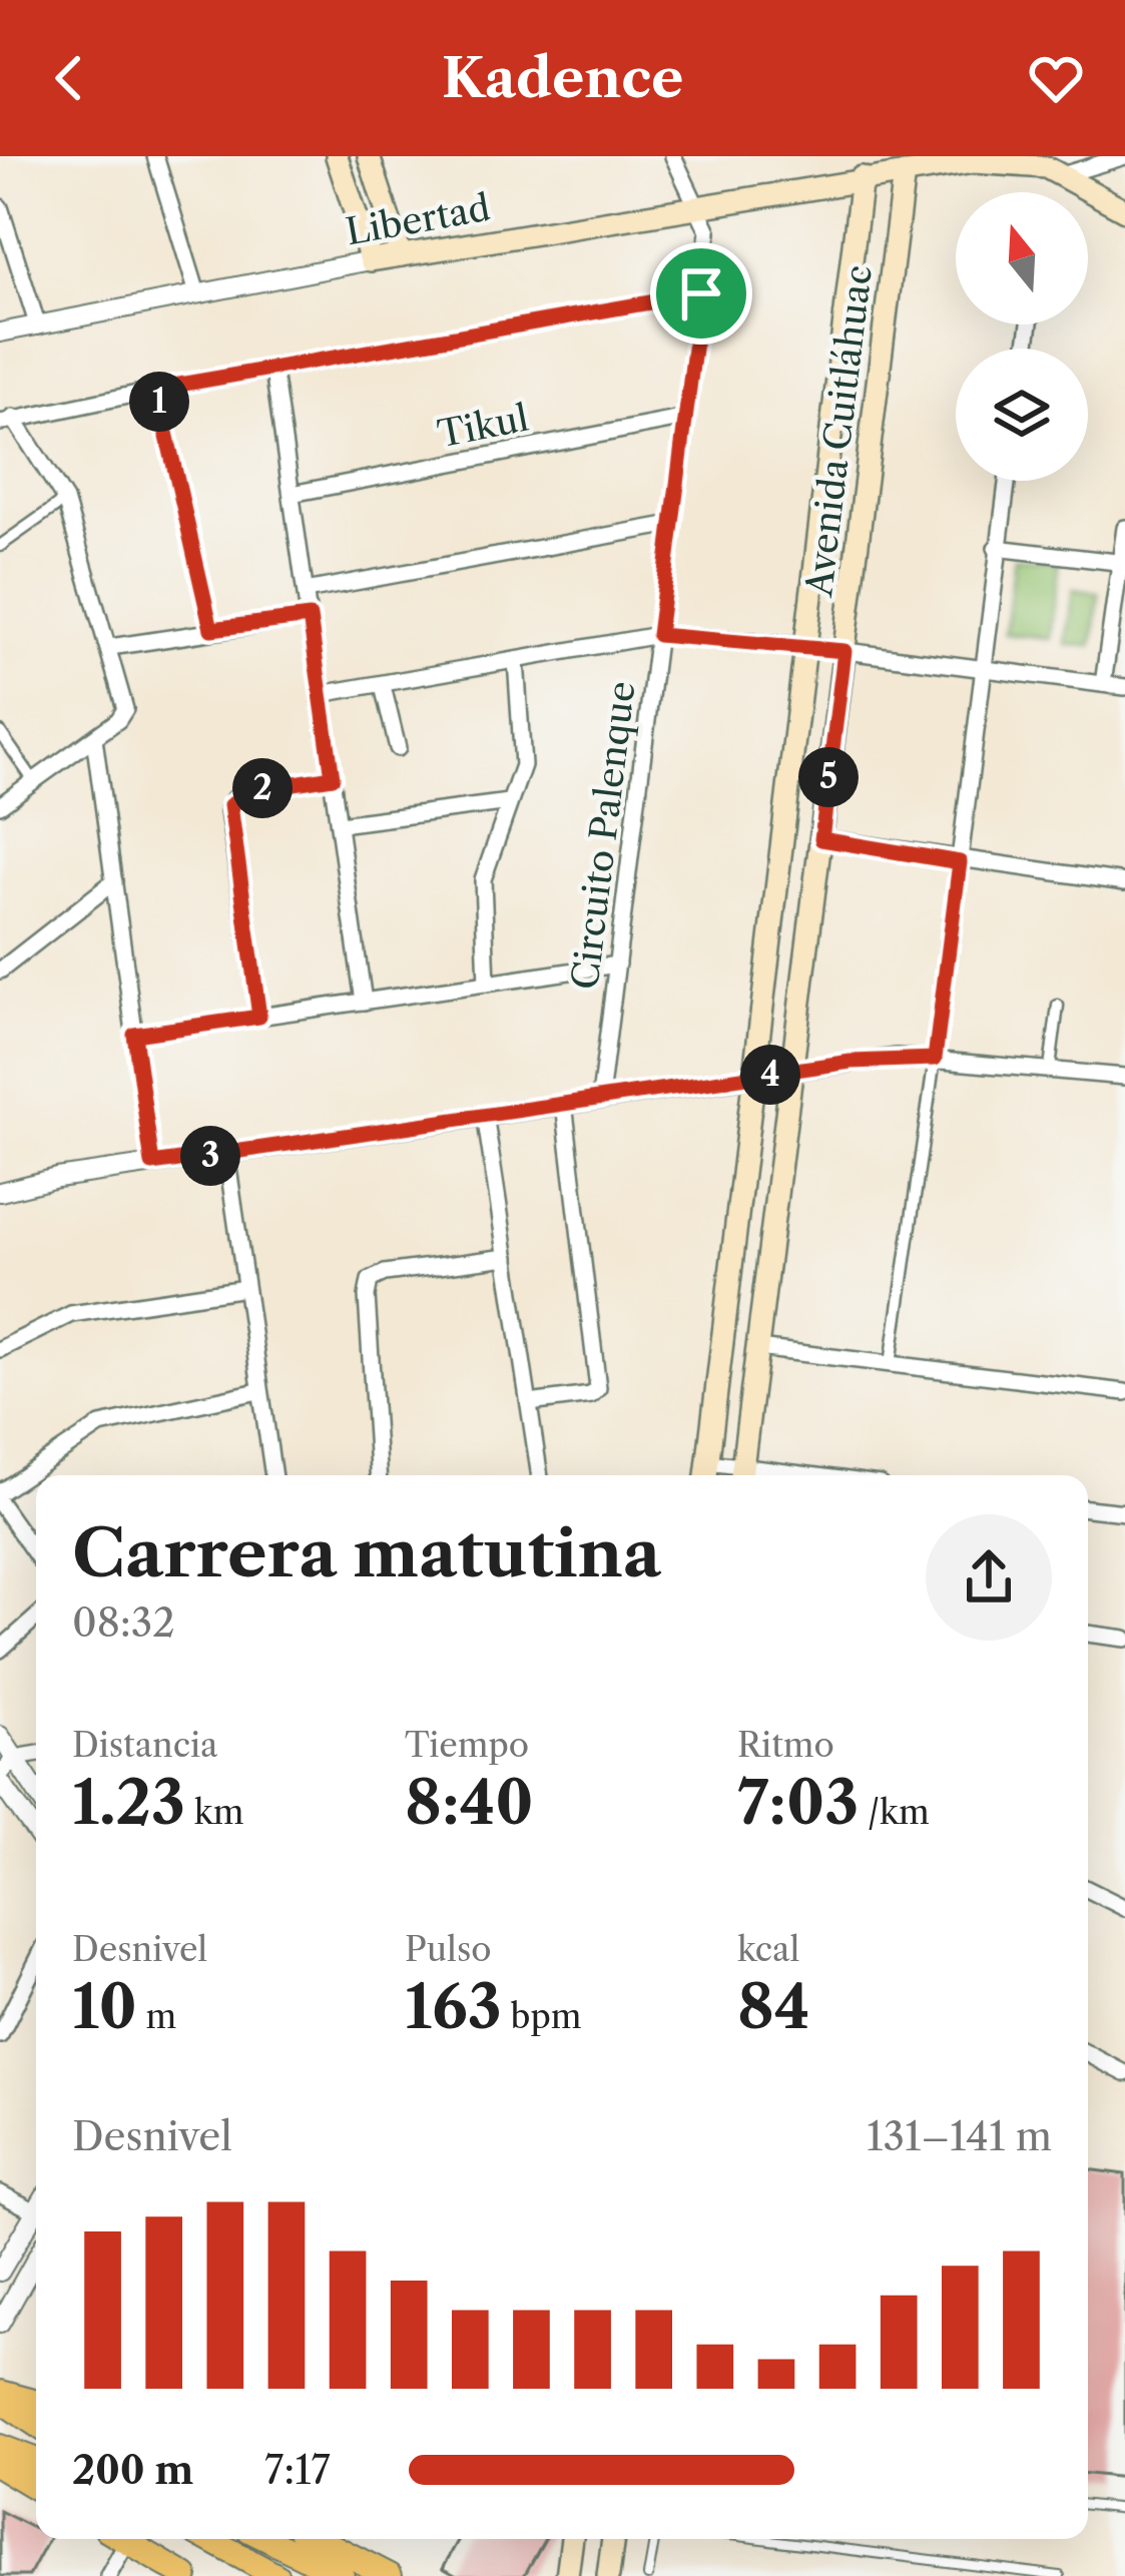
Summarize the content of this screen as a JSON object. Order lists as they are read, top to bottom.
{
  "streets": {
    "main road": ["Libertad", "Avenida Cuitláhuac"],
    "street": ["Tikul", "Circuito Palenque"]
  },
  "crossings": [
    ["Libertad", "Avenida Cuitláhuac"],
    ["Libertad", "Circuito Palenque"],
    ["Tikul", "Circuito Palenque"]
  ],
  "north": "top",
  "page": {
    "header": "Kadence",
    "pins": [
      "1",
      "5",
      "2",
      "4",
      "3"
    ],
    "heading": ["Carrera matutina", "08:32"],
    "stats": [
      ["Distancia", "1.23 km"],
      ["Tiempo", "8:40"],
      ["Ritmo", "7:03 /km"],
      ["Desnivel", "10 m"],
      ["Pulso", "163 bpm"],
      ["kcal", "84"]
    ],
    "chart": ["Desnivel", "131–141 m"],
    "list": [
      {
        "name": "200 m",
        "note": "7:17"
      }
    ]
  }
}
